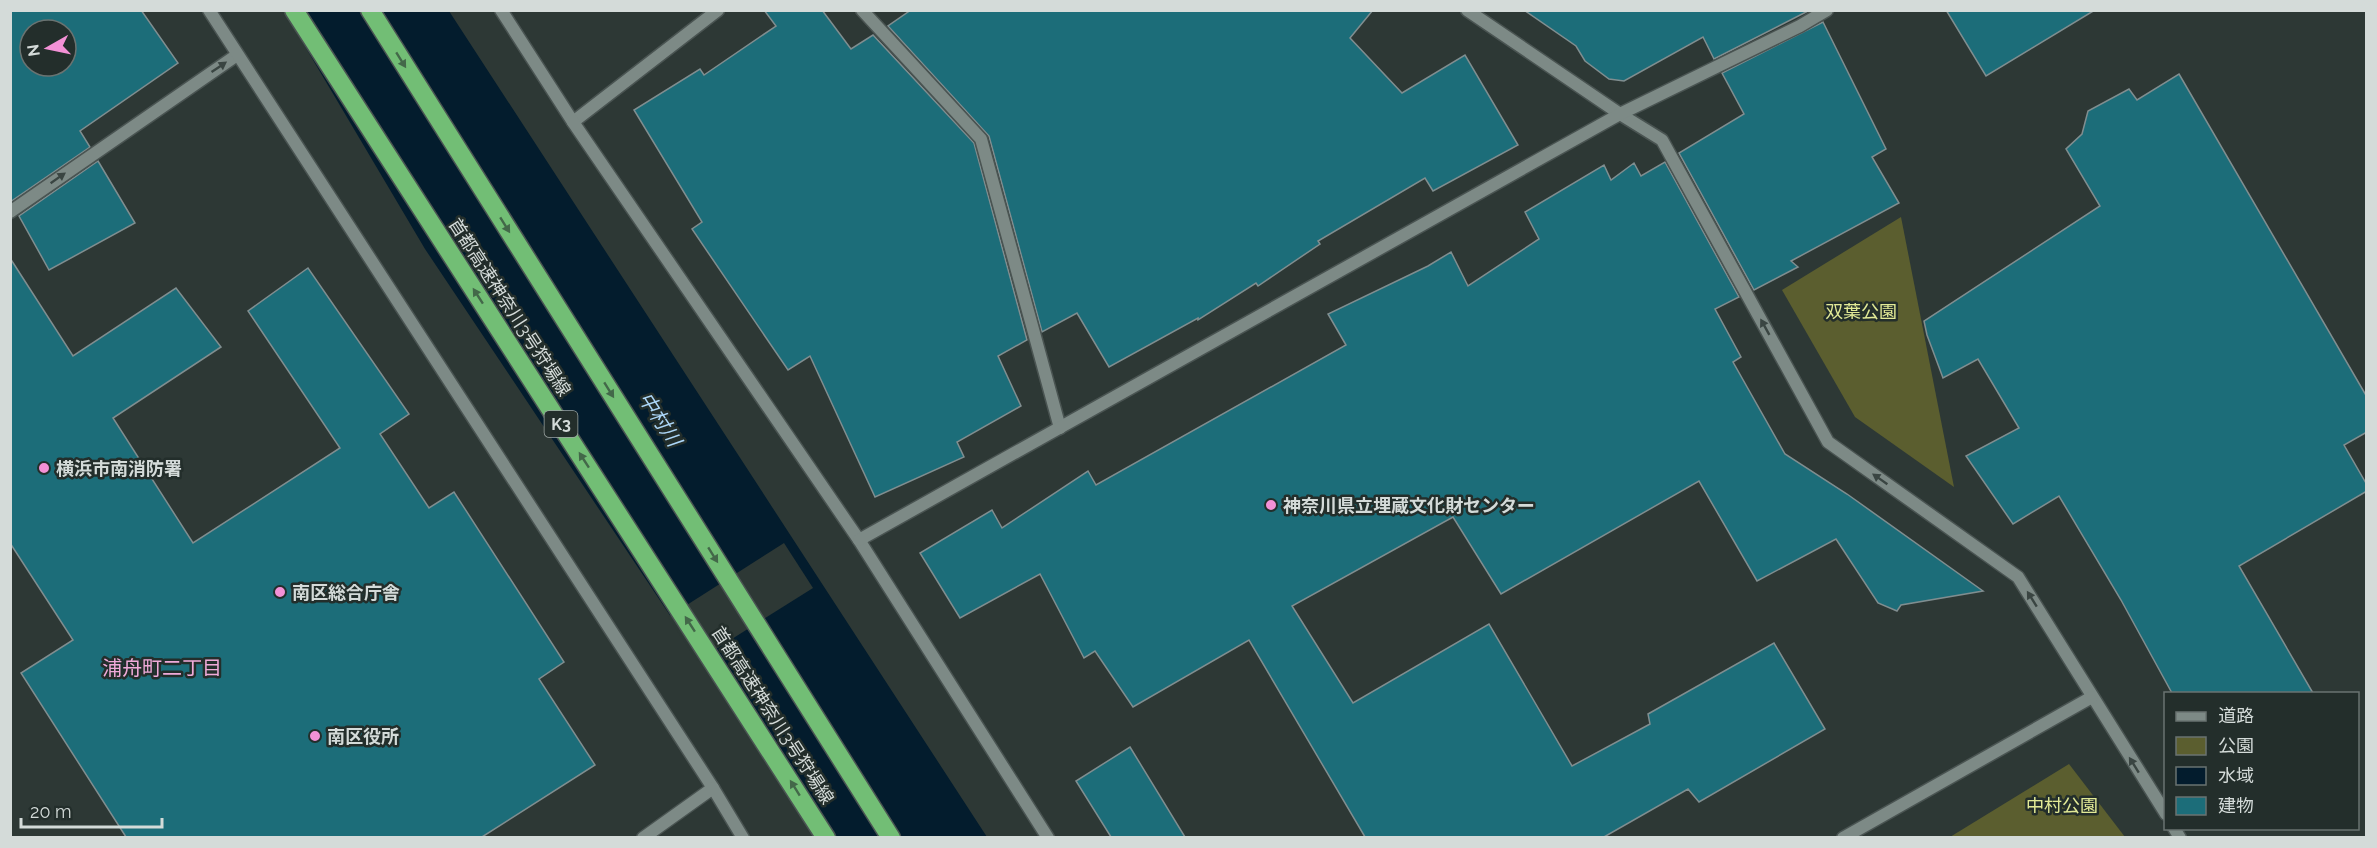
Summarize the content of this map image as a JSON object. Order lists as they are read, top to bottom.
{
  "streets": {
    "highway": ["首都高速神奈川3号狩場線", "K3"]
  },
  "districts": ["浦舟町二丁目"],
  "water": ["中村川"],
  "parks": ["双葉公園", "中村公園"],
  "places": [
    "横浜市南消防署",
    "神奈川県立埋蔵文化財センター",
    "南区総合庁舎",
    "南区役所"
  ],
  "legend": [
    "道路",
    "公園",
    "水域",
    "建物"
  ],
  "scale_bar": "20 m",
  "north": "left"
}
